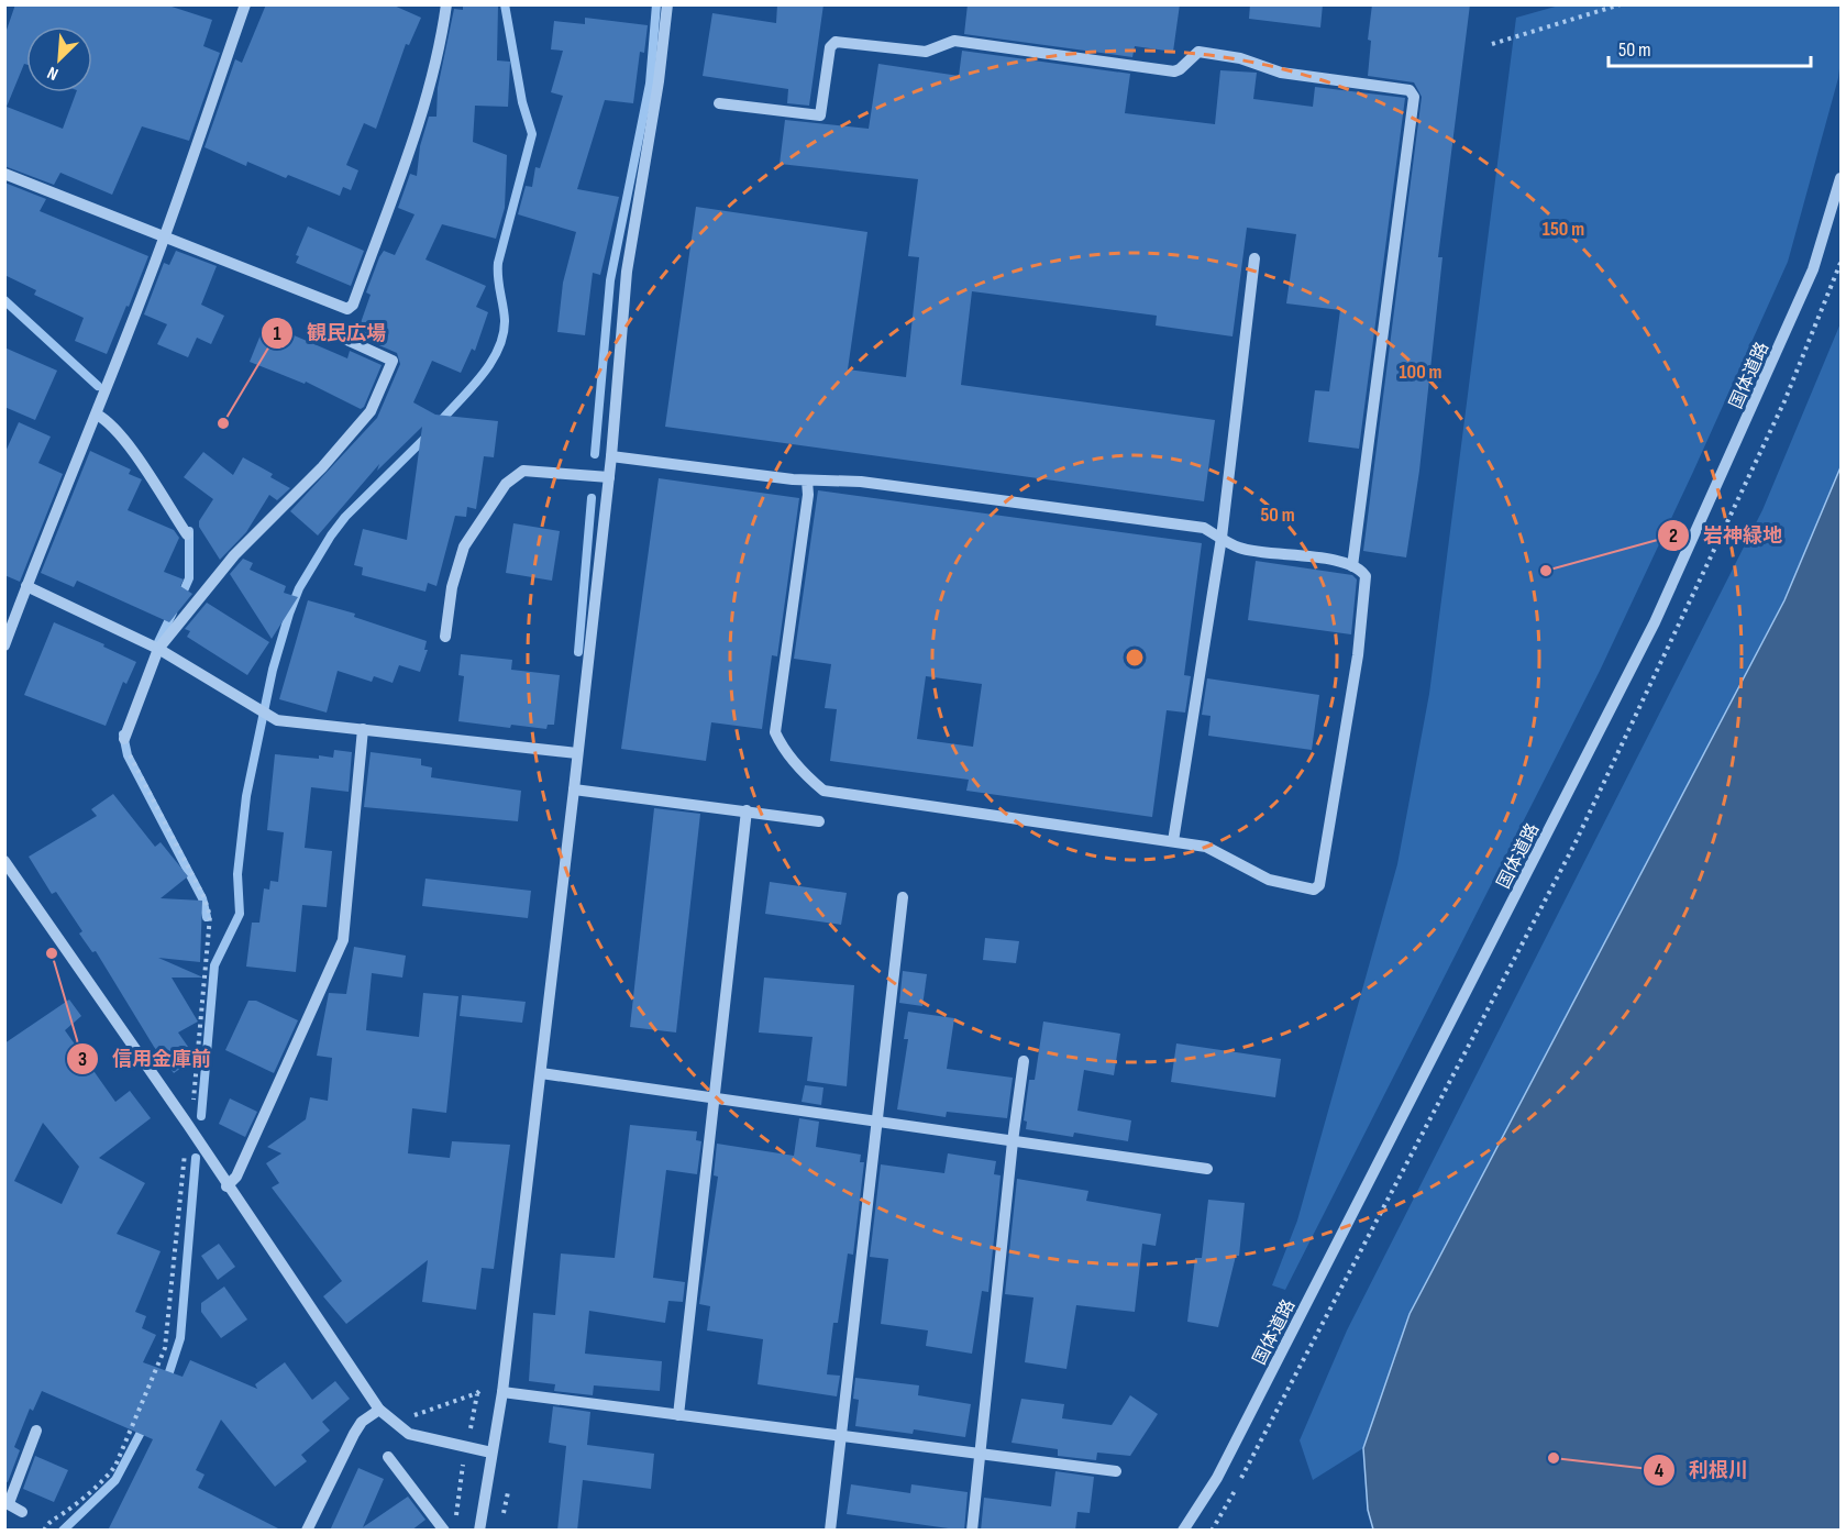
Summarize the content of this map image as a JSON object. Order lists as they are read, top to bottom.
{
  "streets": {
    "street": ["国体道路"]
  },
  "places": [
    "観民広場",
    "岩神緑地",
    "信用金庫前",
    "利根川"
  ],
  "scale_bar": "50 m",
  "north": "bottom left",
  "rings": ["150 m", "100 m", "50 m"]
}
